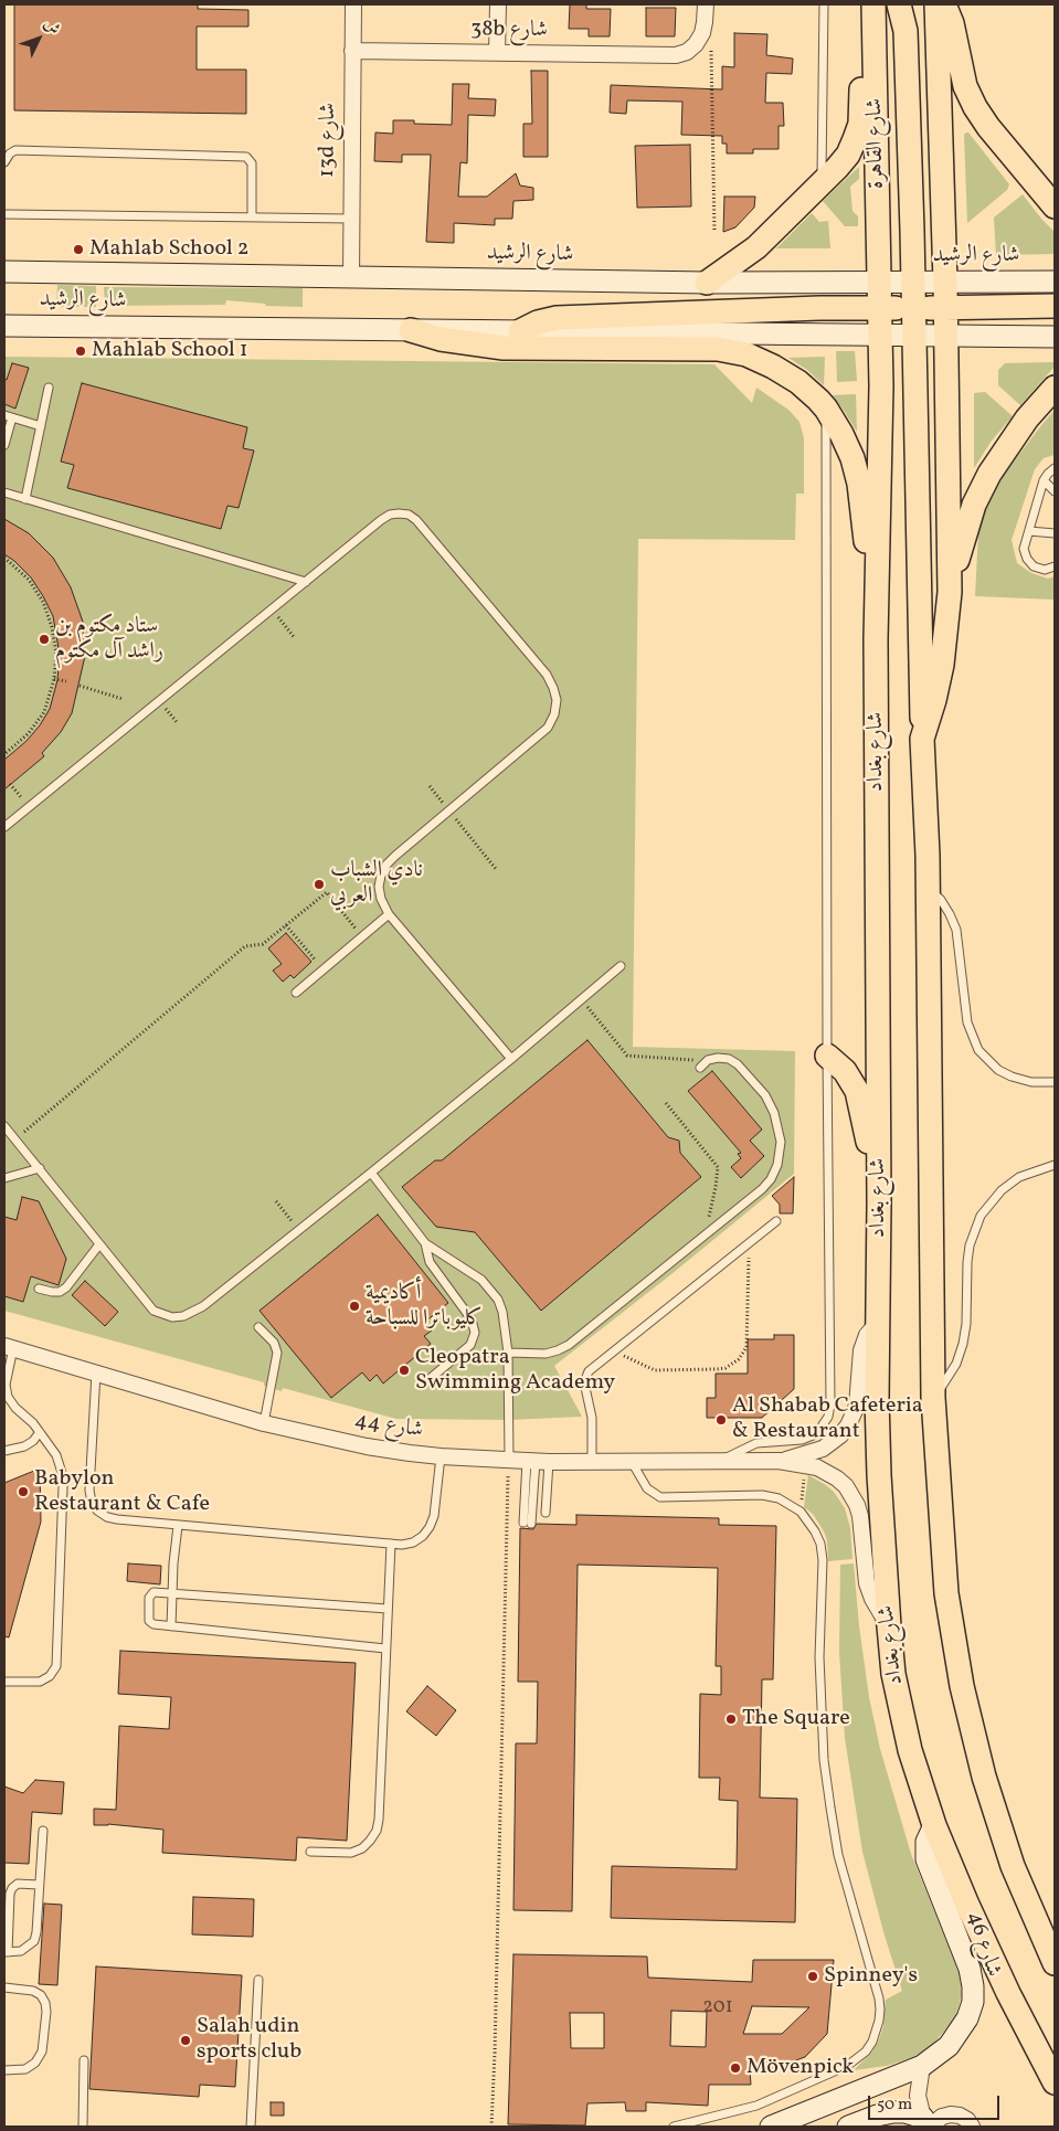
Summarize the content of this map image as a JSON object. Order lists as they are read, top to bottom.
{
  "streets": {
    "main road": [
      "شارع القاهرة",
      "شارع الرشيد",
      "شارع بغداد",
      "شارع 46"
    ],
    "street": ["38b شارع", "13d شارع", "شارع 44"]
  },
  "crossings": [
    ["38b شارع", "13d شارع"],
    ["13d شارع", "شارع الرشيد"],
    ["شارع القاهرة", "شارع الرشيد"],
    ["شارع القاهرة", "شارع بغداد"],
    ["شارع الرشيد", "شارع بغداد"],
    ["شارع بغداد", "شارع 44"],
    ["شارع بغداد", "شارع 46"]
  ],
  "places": [
    "Mahlab School 2",
    "Mahlab School 1",
    "ستاد مكتوم بن راشد آل مكتوم",
    "نادي الشباب العربي",
    "أكاديمية كليوباترا للسباحة",
    "Cleopatra Swimming Academy",
    "Al Shabab Cafeteria & Restaurant",
    "Babylon Restaurant & Cafe",
    "The Square",
    "Spinney's",
    "Salah udin sports club",
    "Mövenpick"
  ],
  "house_numbers": ["201"],
  "scale_bar": "50 m",
  "north": "top right"
}
